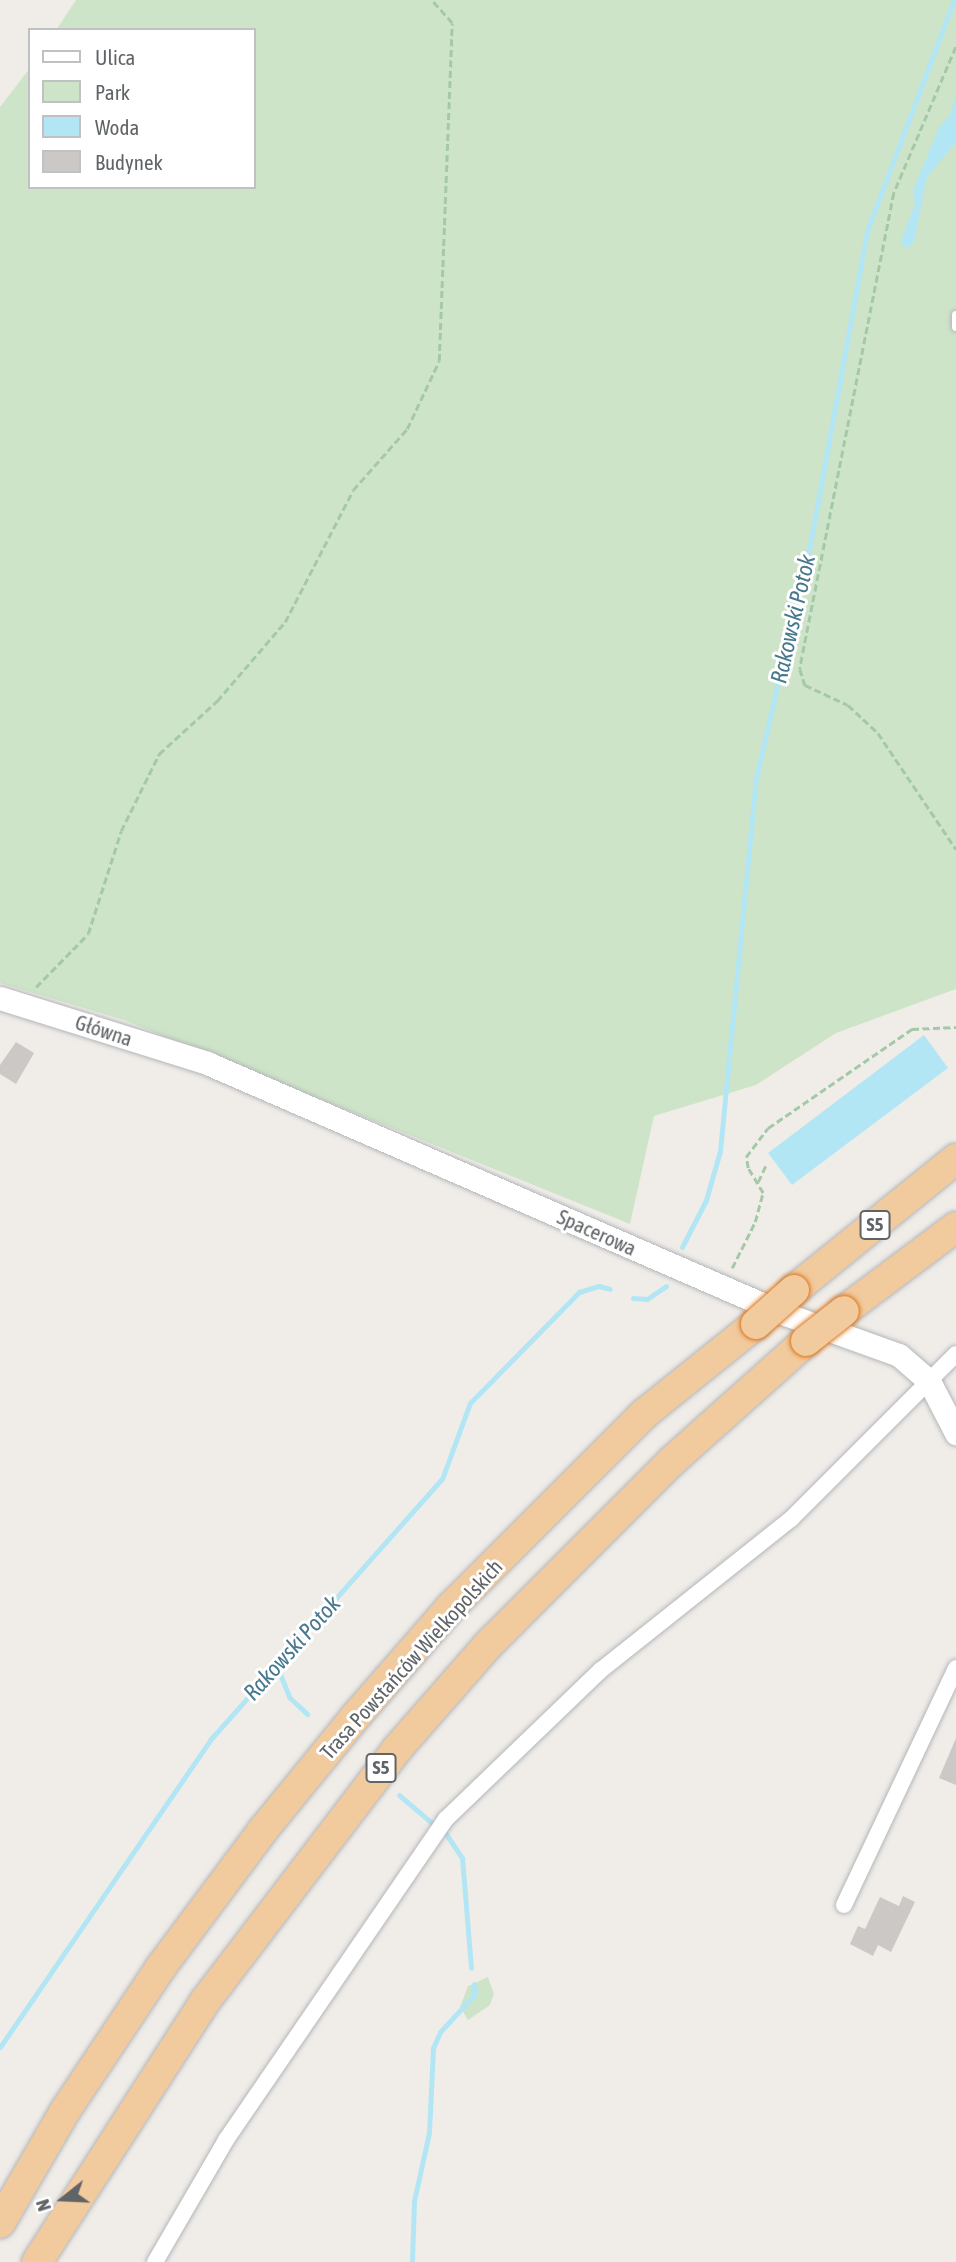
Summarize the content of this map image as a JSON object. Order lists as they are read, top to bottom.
{
  "streets": {
    "highway": ["S5", "Trasa Powstańców Wielkopolskich"],
    "street": ["Główna", "Spacerowa"]
  },
  "crossings": [
    ["Główna", "Spacerowa"]
  ],
  "water": ["Rakowski Potok"],
  "legend": [
    "Ulica",
    "Park",
    "Woda",
    "Budynek"
  ],
  "north": "left"
}
